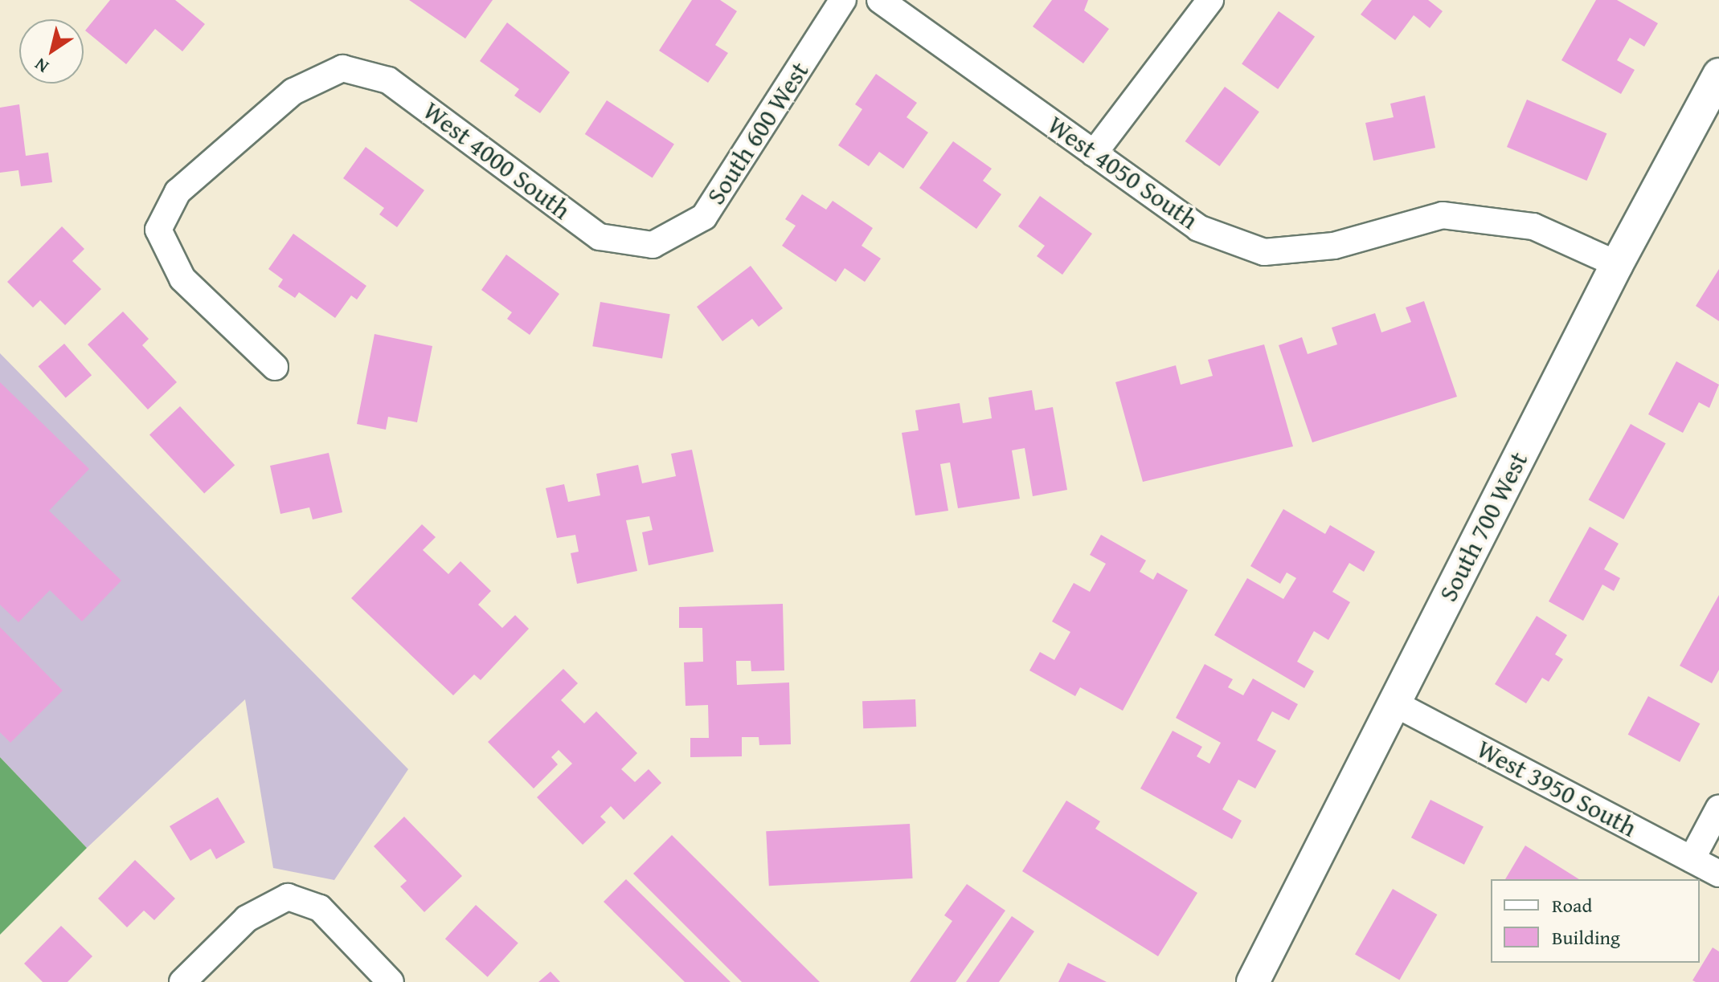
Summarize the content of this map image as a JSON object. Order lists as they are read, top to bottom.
{
  "streets": {
    "street": [
      "South 600 West",
      "West 4000 South",
      "West 4050 South",
      "South 700 West",
      "West 3950 South"
    ]
  },
  "crossings": [
    ["South 600 West", "West 4000 South"],
    ["West 4050 South", "South 700 West"],
    ["South 700 West", "West 3950 South"]
  ],
  "legend": ["Road", "Building"],
  "north": "bottom left"
}
